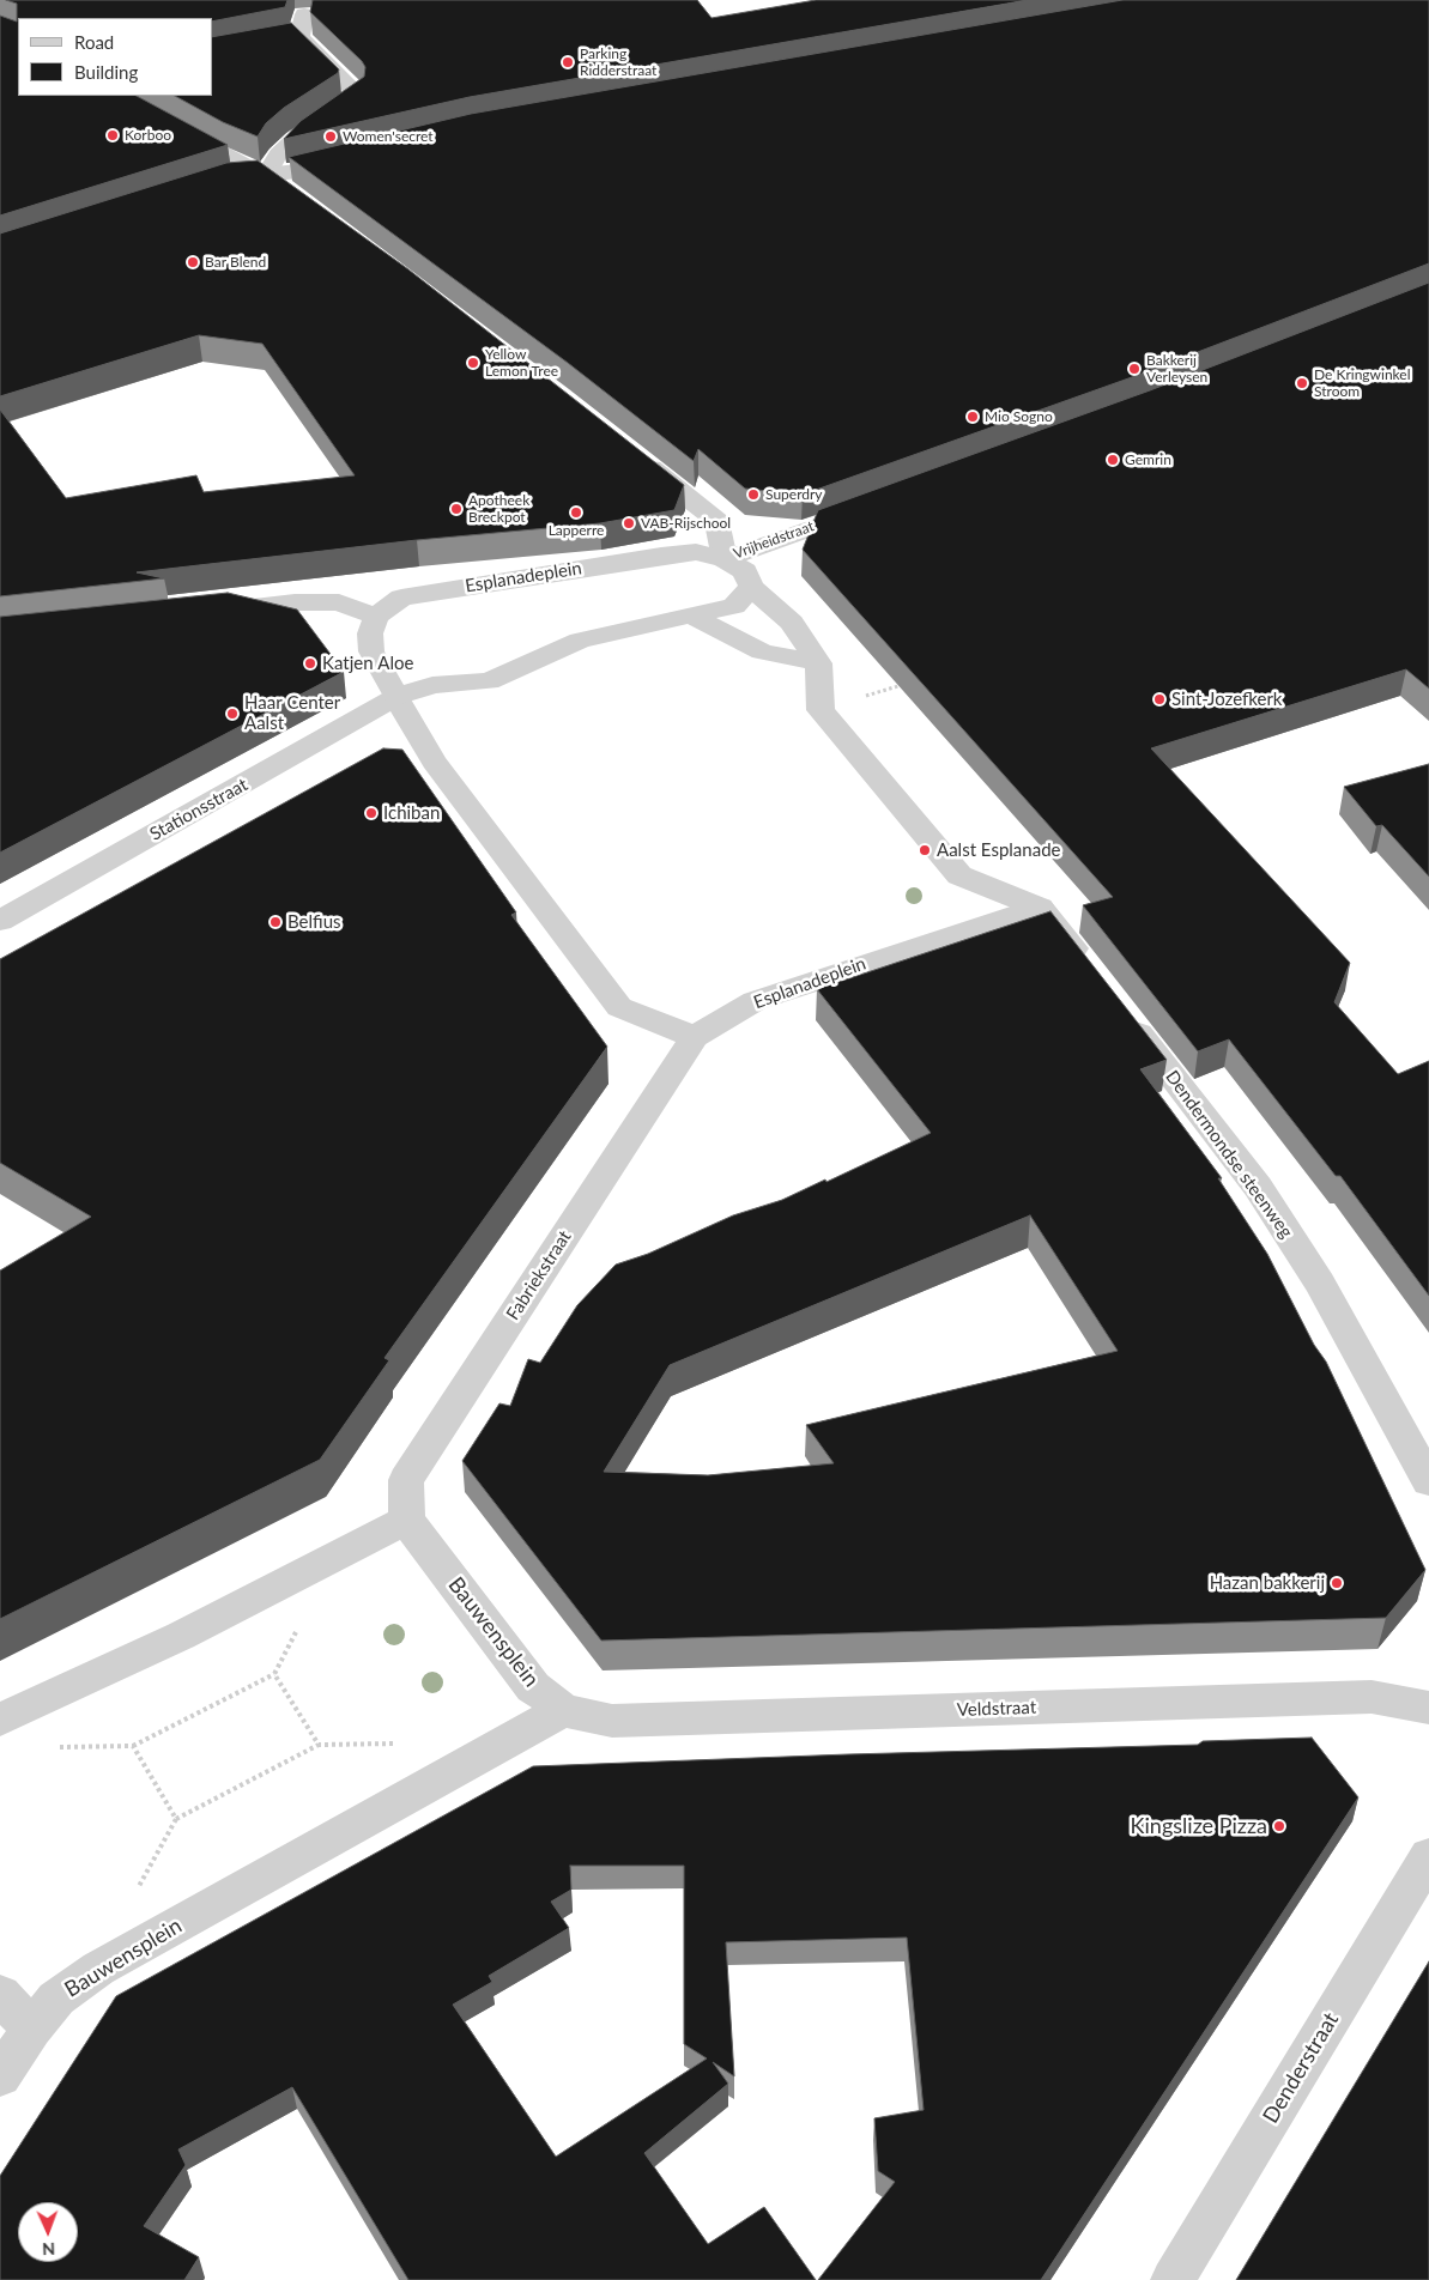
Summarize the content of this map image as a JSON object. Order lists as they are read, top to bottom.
{
  "streets": {
    "street": [
      "Vrijheidstraat",
      "Esplanadeplein",
      "Stationsstraat",
      "Dendermondse steenweg",
      "Fabriekstraat",
      "Bauwensplein",
      "Veldstraat",
      "Denderstraat"
    ]
  },
  "crossings": [
    ["Vrijheidstraat", "Esplanadeplein"],
    ["Esplanadeplein", "Fabriekstraat"],
    ["Fabriekstraat", "Bauwensplein"],
    ["Bauwensplein", "Veldstraat"]
  ],
  "places": [
    "Parking Ridderstraat",
    "Korboo",
    "Women'secret",
    "Bar Blend",
    "Yellow Lemon Tree",
    "Bakkerij Verleysen",
    "De Kringwinkel Stroom",
    "Mio Sogno",
    "Gemrin",
    "Superdry",
    "Apotheek Breckpot",
    "Lapperre",
    "VAB-Rijschool",
    "Katjen Aloe",
    "Sint-Jozefkerk",
    "Haar Center Aalst",
    "Ichiban",
    "Aalst Esplanade",
    "Belfius",
    "Hazan bakkerij",
    "Kingslize Pizza"
  ],
  "legend": ["Road", "Building"],
  "north": "bottom"
}
